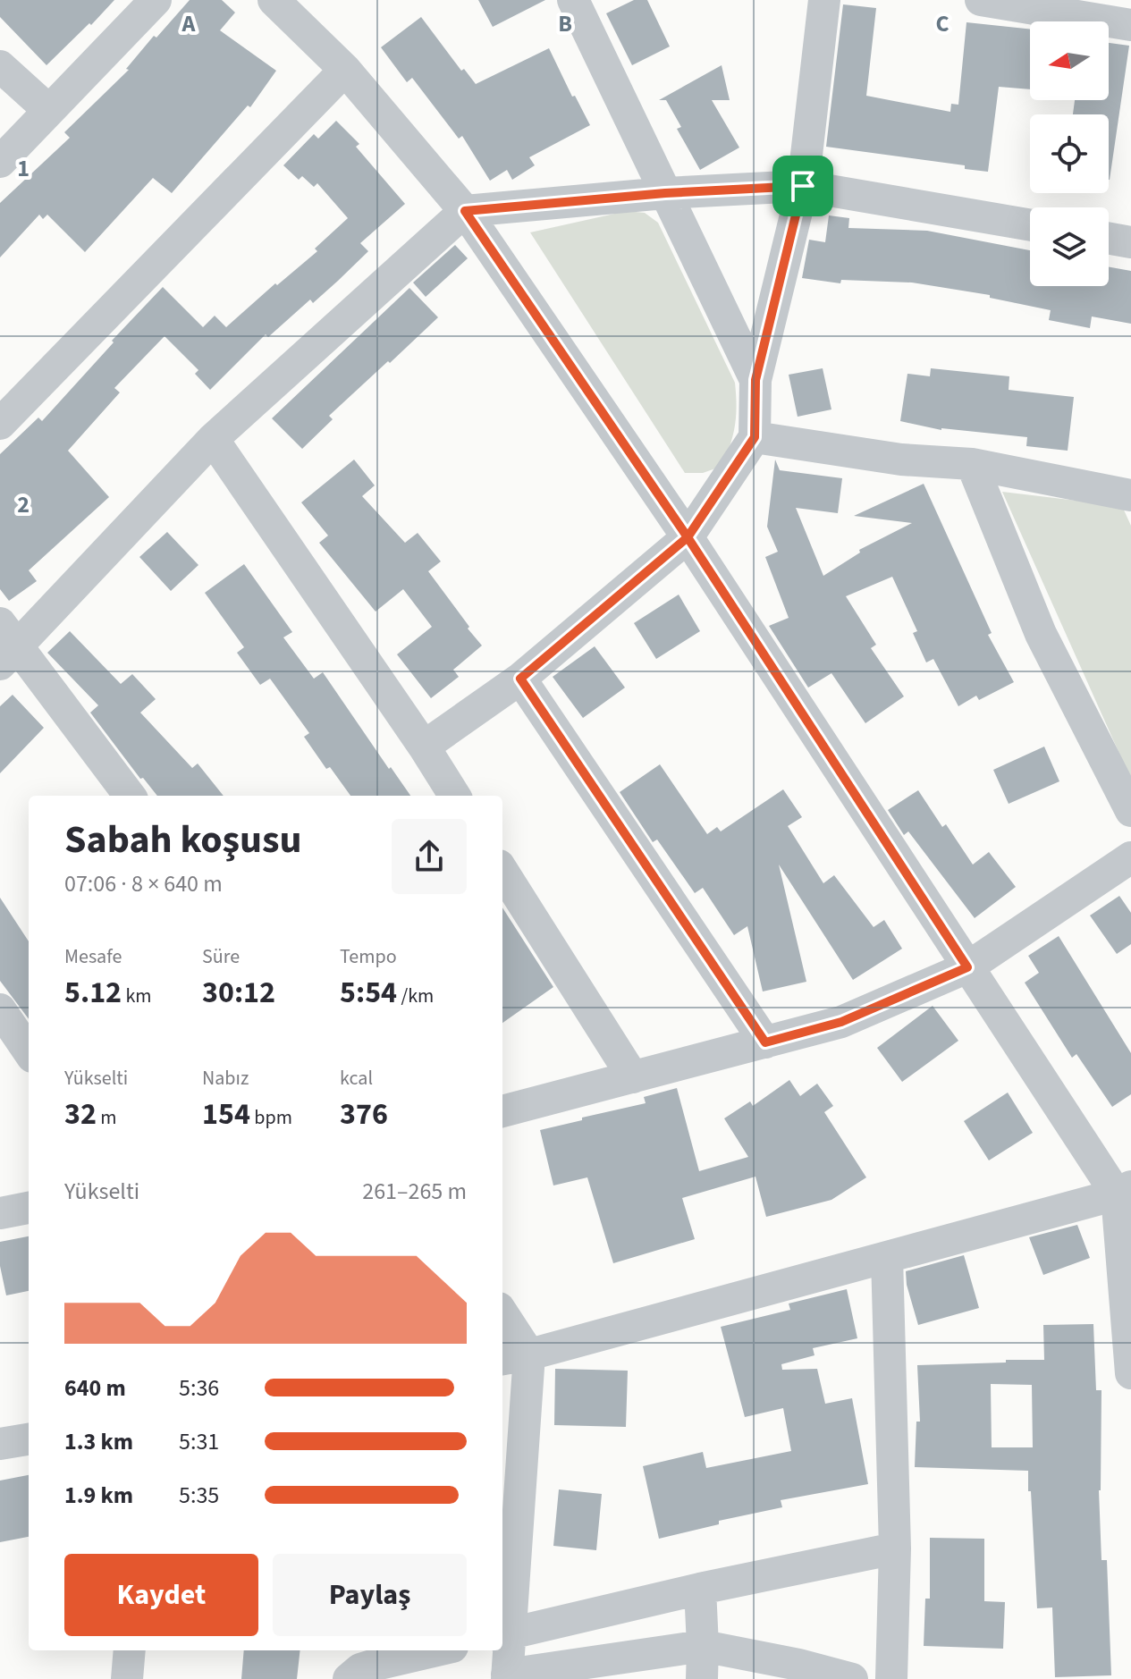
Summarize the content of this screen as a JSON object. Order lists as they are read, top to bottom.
{
  "north": "left",
  "page": {
    "heading": ["Sabah koşusu", "07:06 · 8 × 640 m"],
    "stats": [
      ["Mesafe", "5.12 km"],
      ["Süre", "30:12"],
      ["Tempo", "5:54 /km"],
      ["Yükselti", "32 m"],
      ["Nabız", "154 bpm"],
      ["kcal", "376"]
    ],
    "chart": ["Yükselti", "261–265 m"],
    "list": [
      {
        "name": "640 m",
        "note": "5:36"
      },
      {
        "name": "1.3 km",
        "note": "5:31"
      },
      {
        "name": "1.9 km",
        "note": "5:35"
      }
    ],
    "buttons": ["Kaydet", "Paylaş"]
  },
  "grid": {
    "columns": ["A", "B", "C"],
    "rows": ["1", "2"]
  }
}
